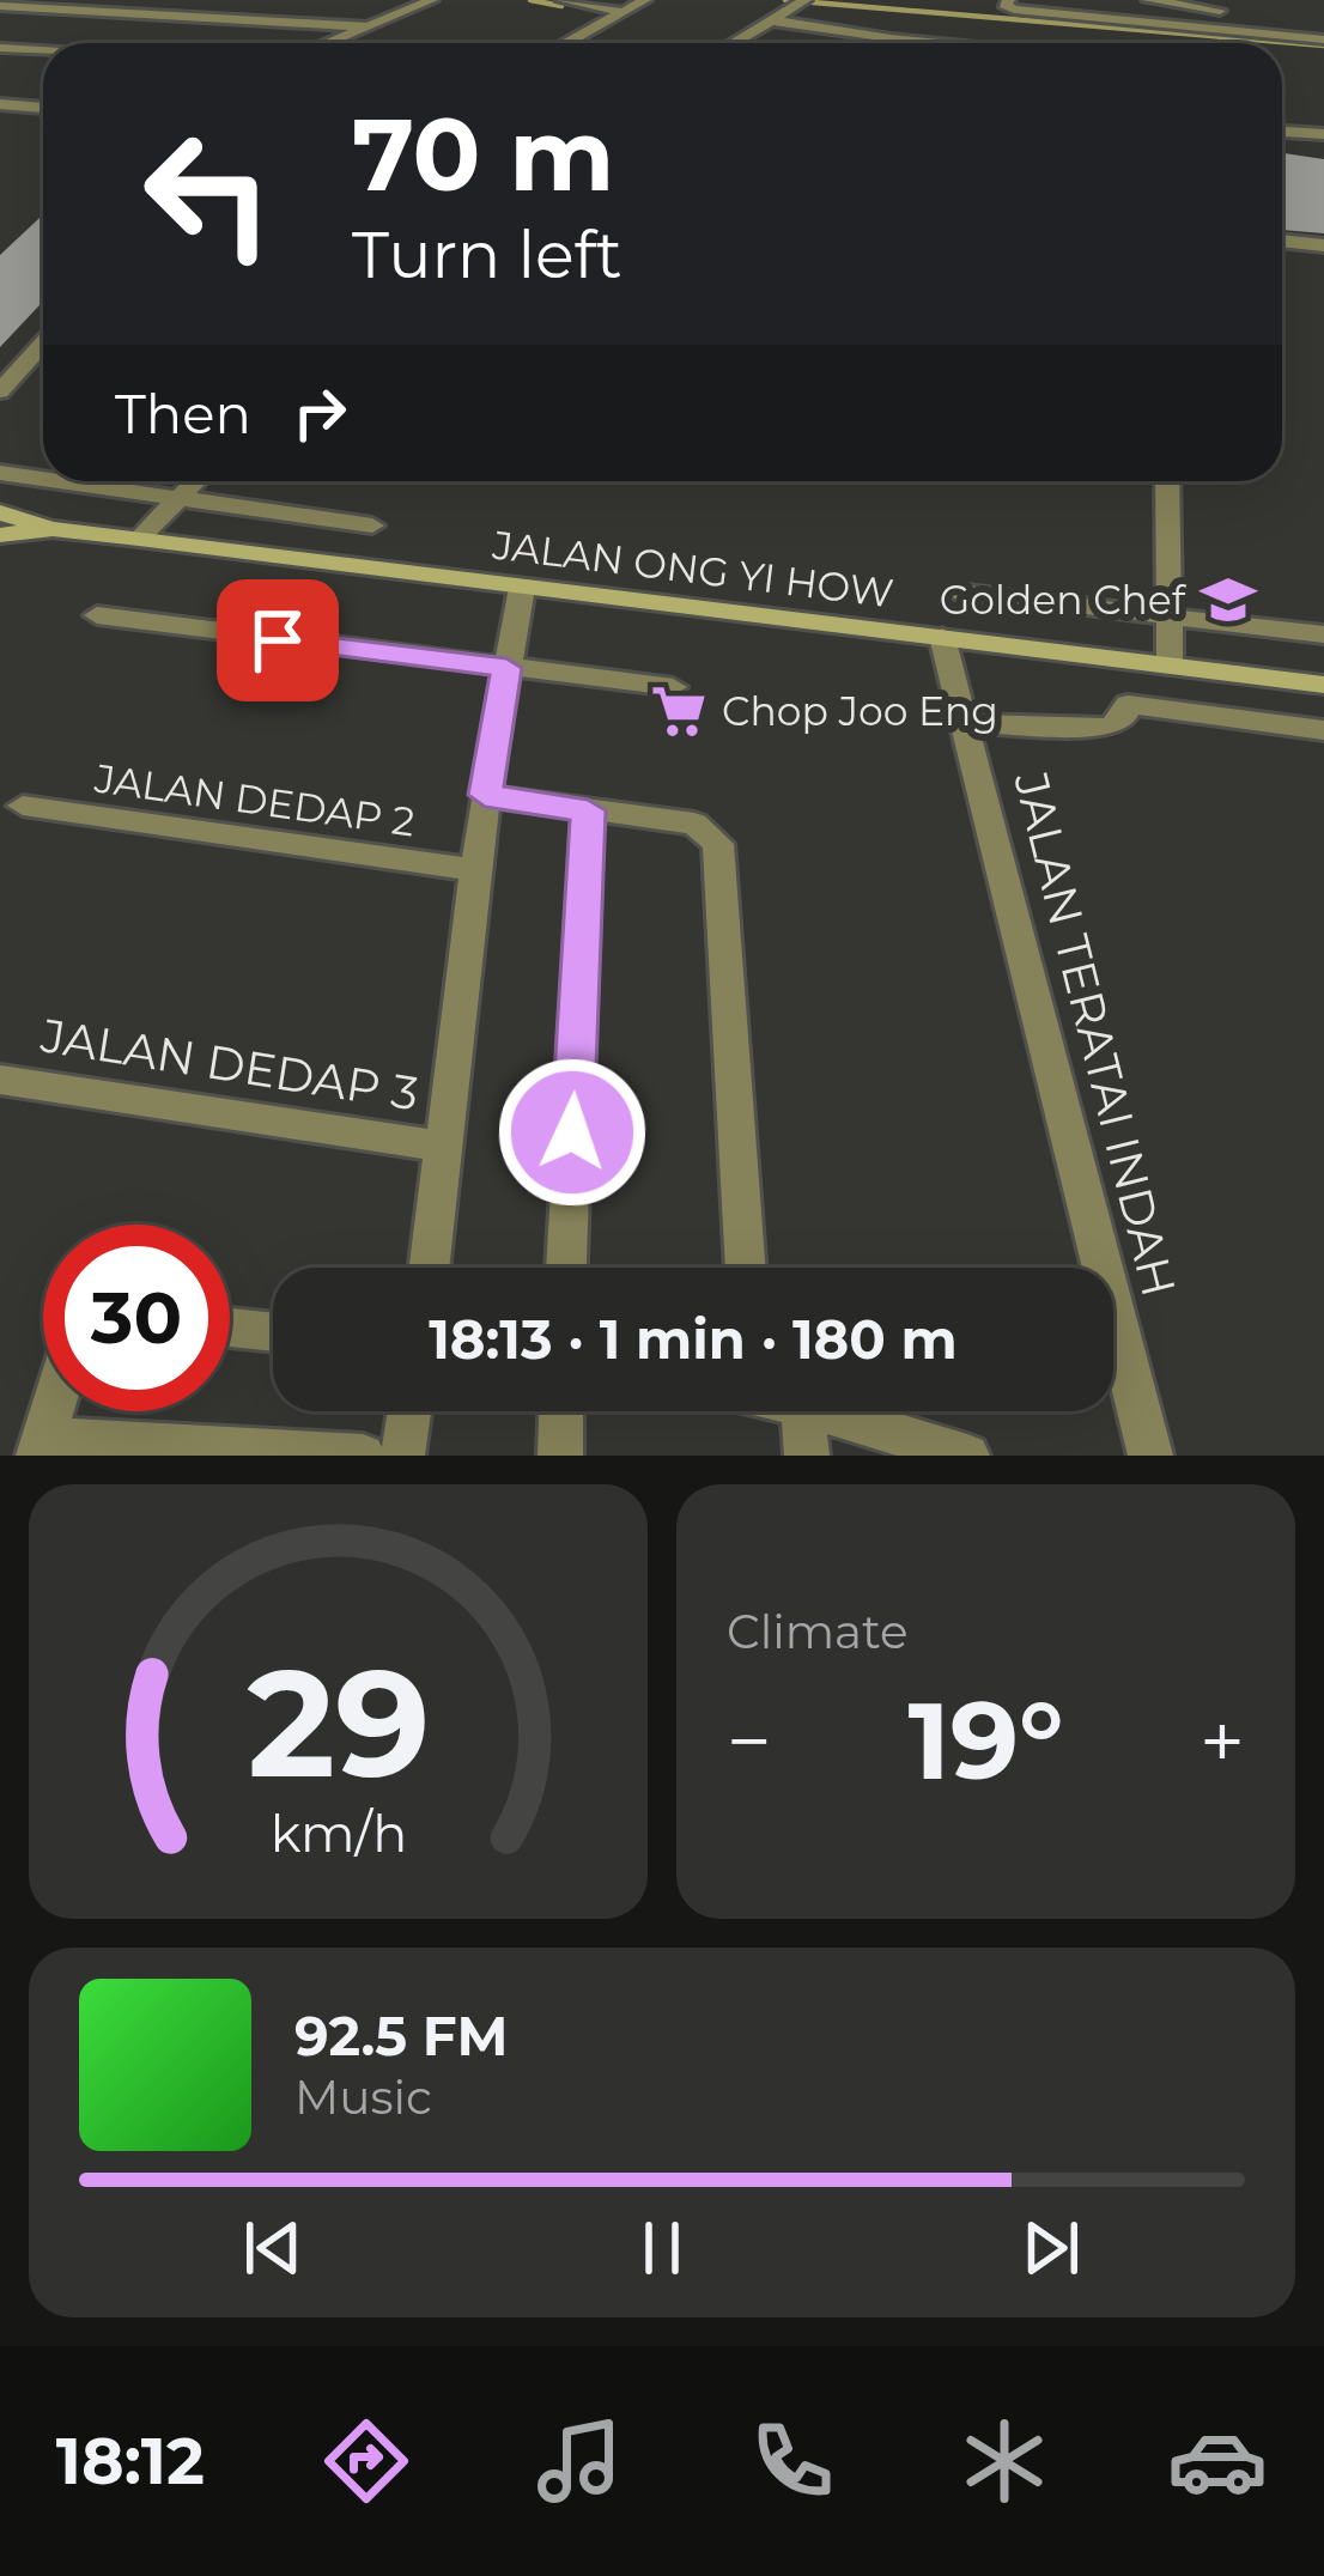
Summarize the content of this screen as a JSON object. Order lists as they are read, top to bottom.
{
  "streets": {
    "main road": ["JALAN ONG YI HOW"],
    "street": ["JALAN DEDAP 2", "JALAN TERATAI INDAH", "JALAN DEDAP 3"]
  },
  "crossings": [
    ["JALAN ONG YI HOW", "JALAN TERATAI INDAH"]
  ],
  "places": {
    "school or university": ["Golden Chef"],
    "supermarket": ["Chop Joo Eng"]
  },
  "page": {
    "turn": ["70 m", "Turn left"],
    "then": "Then",
    "limit": "30",
    "trip": "18:13 · 1 min · 180 m",
    "tile": "Climate",
    "heat": ["−", "19°", "+"],
    "song": ["92.5 FM", "Music"],
    "tabs": "18:12",
    "gauge": ["29", "km/h"]
  }
}
